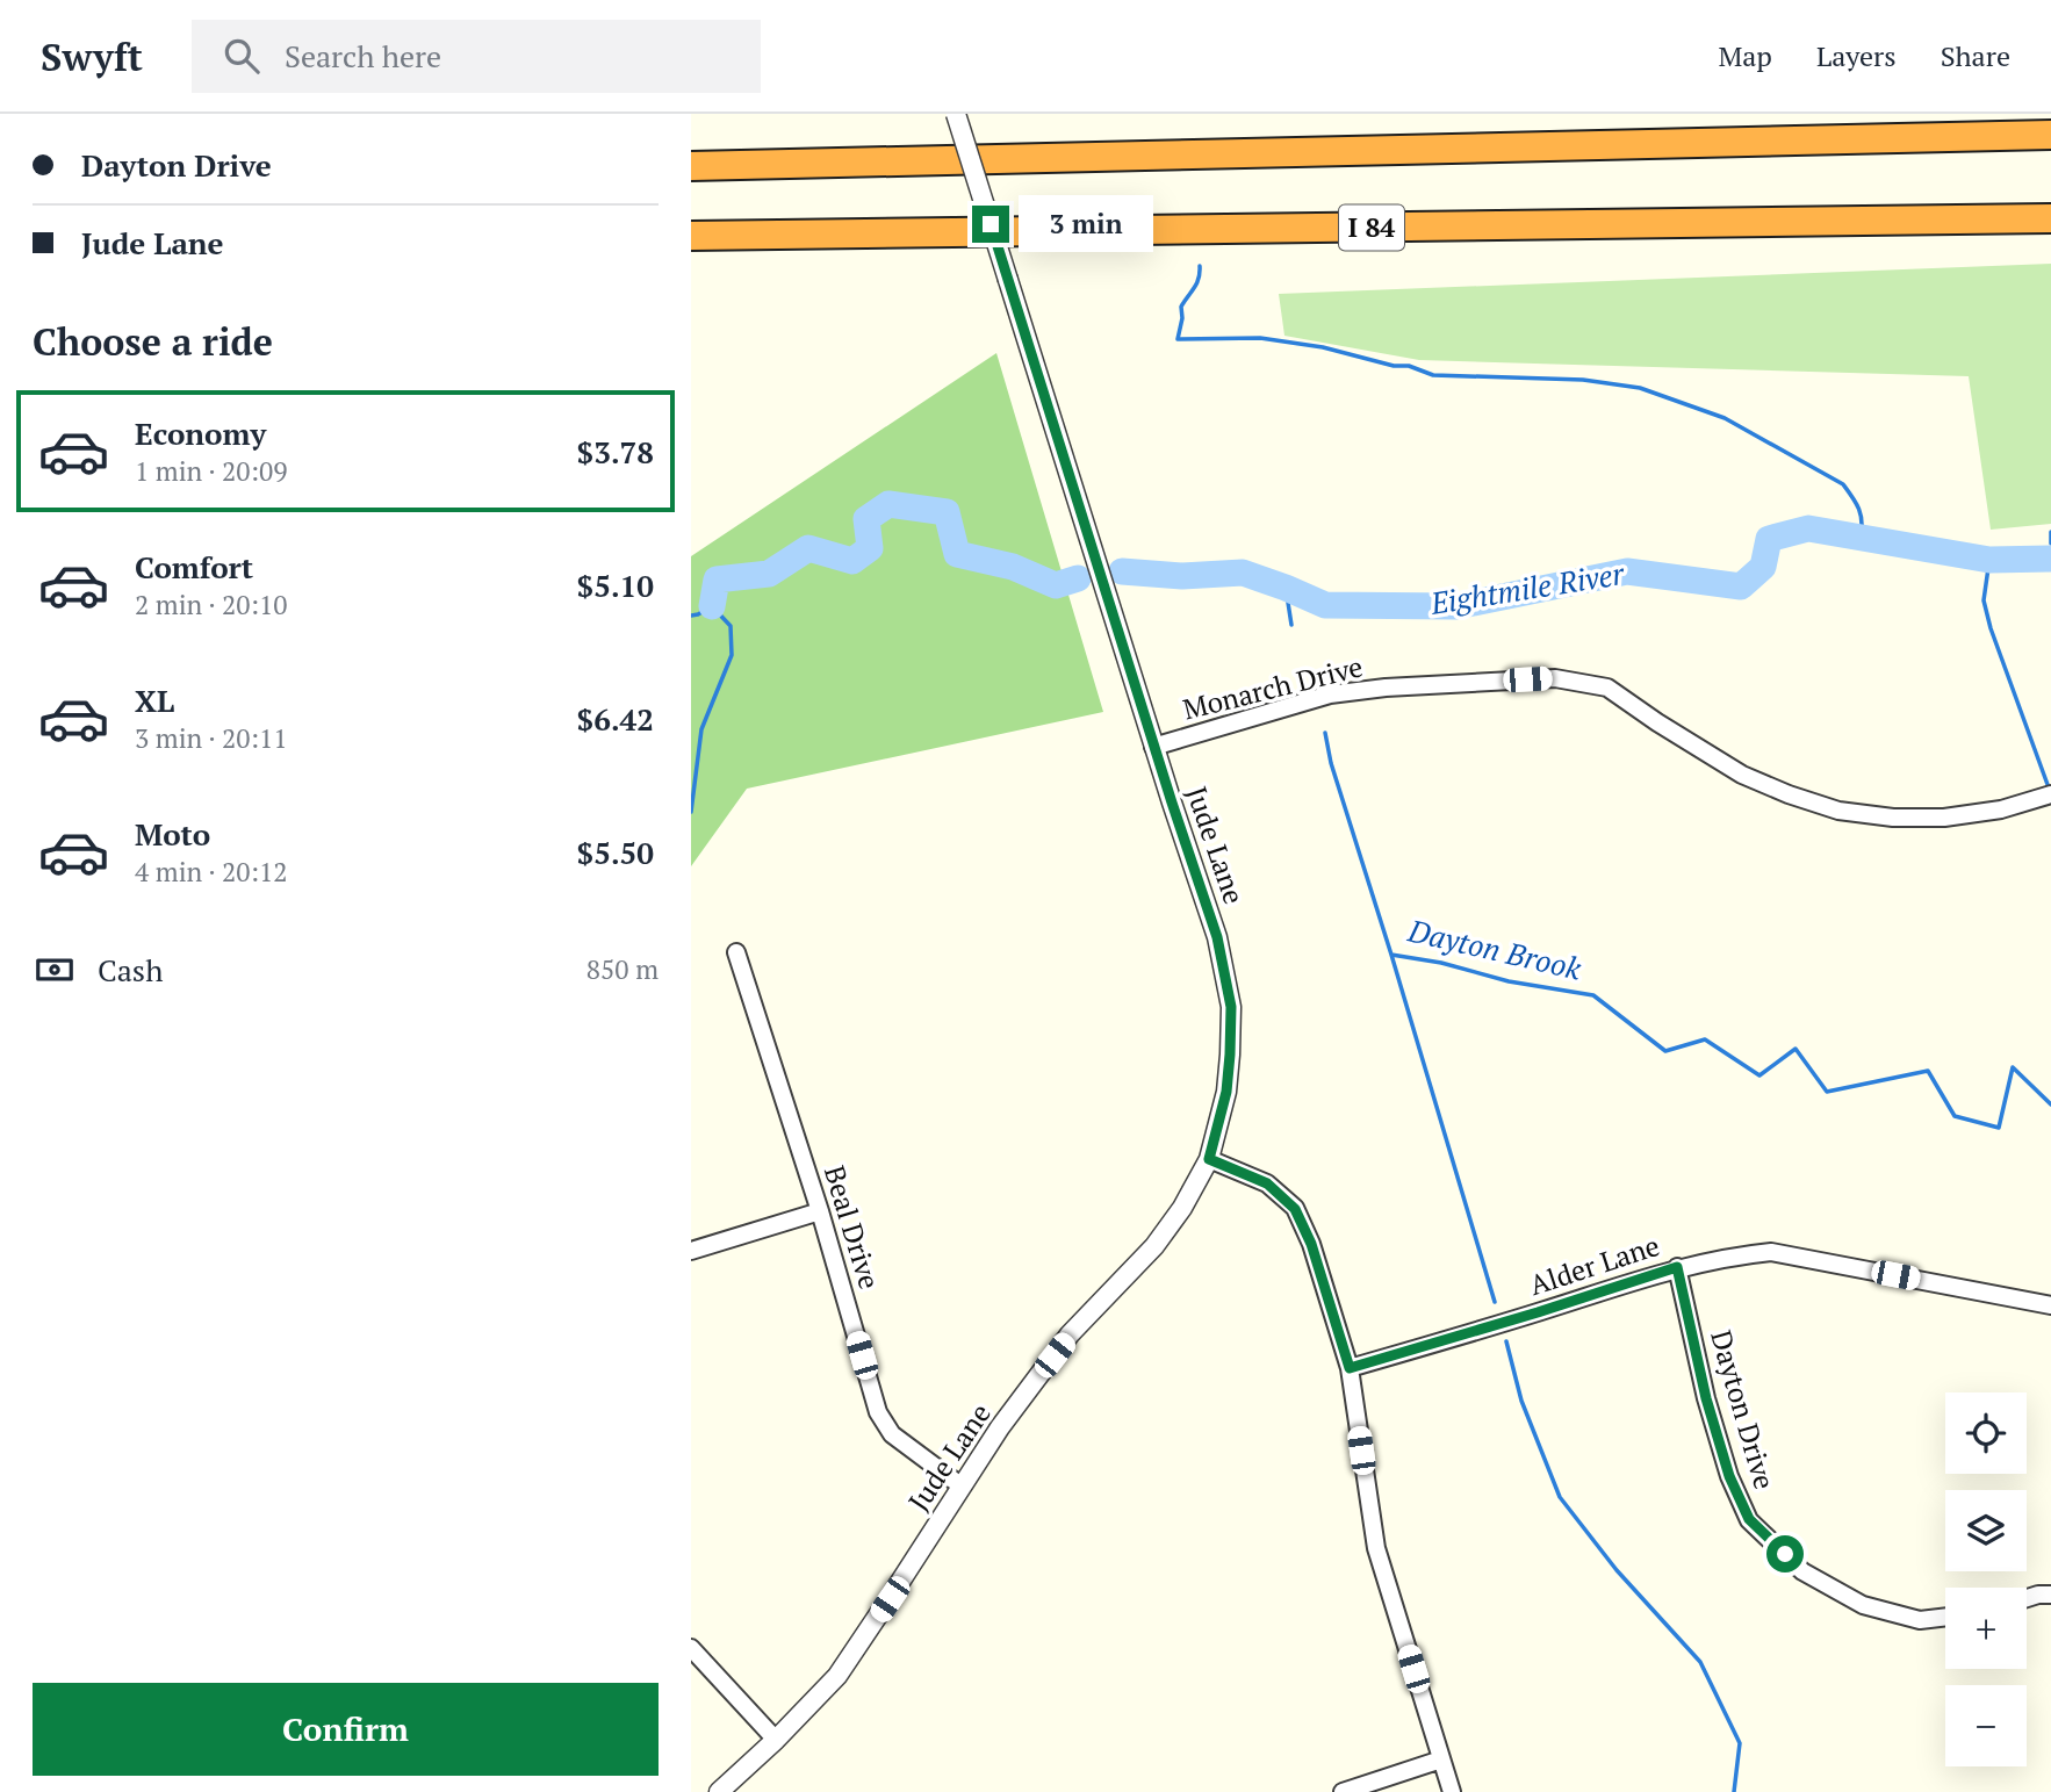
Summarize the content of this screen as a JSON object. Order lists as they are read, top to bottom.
{
  "streets": {
    "highway": ["I 84"],
    "street": [
      "Monarch Drive",
      "Jude Lane",
      "Beal Drive",
      "Alder Lane",
      "Dayton Drive"
    ]
  },
  "crossings": [
    ["Monarch Drive", "Jude Lane"],
    ["Jude Lane", "Beal Drive"],
    ["Alder Lane", "Dayton Drive"]
  ],
  "water": ["Eightmile River", "Dayton Brook"],
  "page": {
    "header": "Swyft",
    "search": "Search here",
    "nav": ["Map", "Layers", "Share"],
    "banner": ["Dayton Drive", "Jude Lane"],
    "bubble": "3 min",
    "heading": "Choose a ride",
    "list": [
      {
        "name": "Economy",
        "note": "1 min · 20:09",
        "value": "$3.78"
      },
      {
        "name": "Comfort",
        "note": "2 min · 20:10",
        "value": "$5.10"
      },
      {
        "name": "XL",
        "note": "3 min · 20:11",
        "value": "$6.42"
      },
      {
        "name": "Moto",
        "note": "4 min · 20:12",
        "value": "$5.50"
      }
    ],
    "pay": ["Cash", "850 m"],
    "map_buttons": ["+", "−"],
    "buttons": "Confirm"
  }
}
